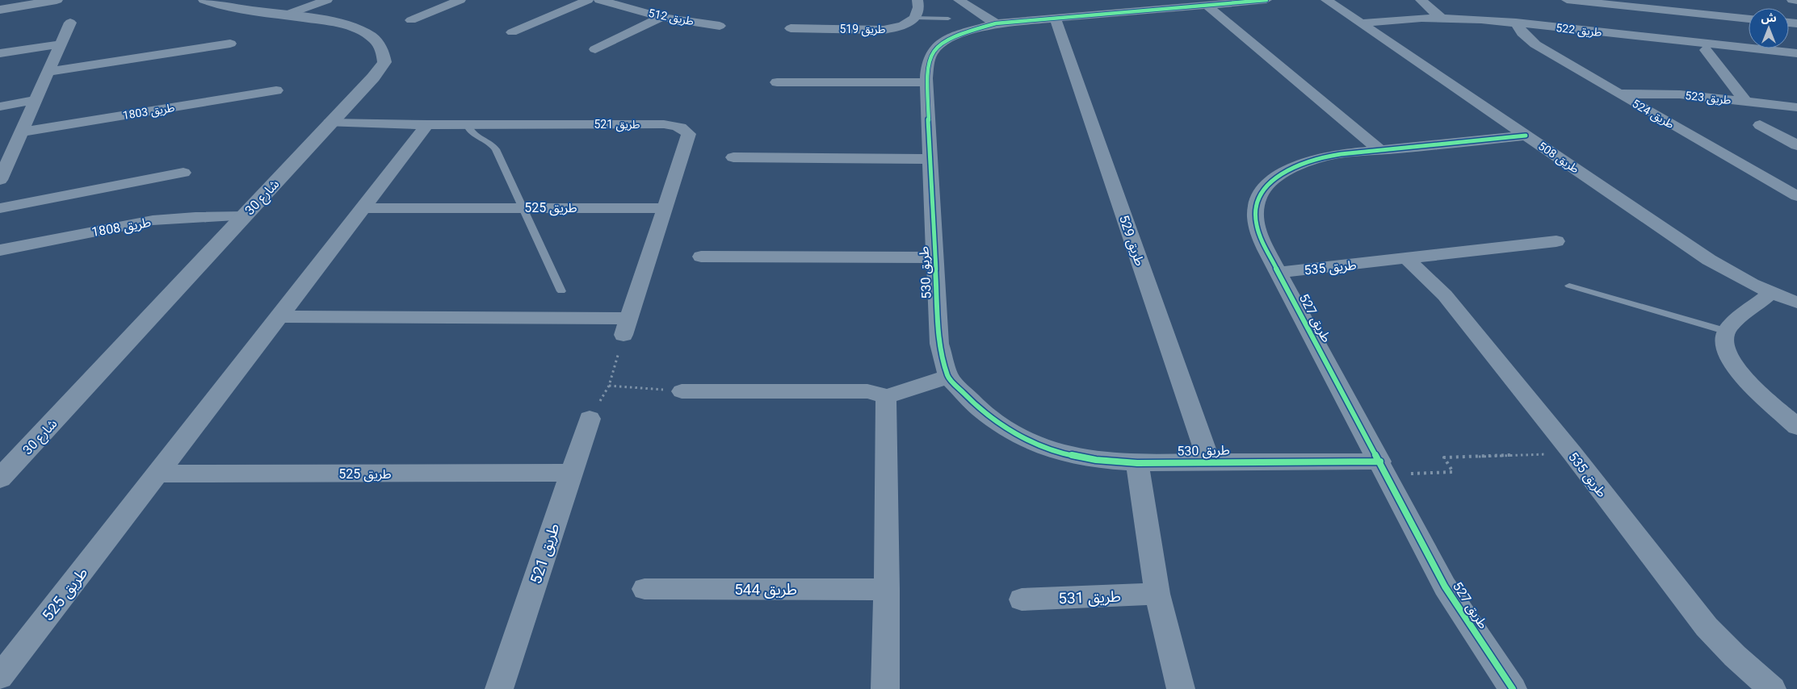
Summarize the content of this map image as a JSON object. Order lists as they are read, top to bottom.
{
  "streets": {
    "street": [
      "طريق 512",
      "طريق 519",
      "طريق 522",
      "طريق 523",
      "طريق 1803",
      "طريق 524",
      "طريق 521",
      "طريق 508",
      "شارع 30",
      "طريق 525",
      "طريق 1808",
      "طريق 529",
      "طريق 535",
      "طريق 530",
      "طريق 527",
      "طريق 544",
      "طريق 531"
    ]
  },
  "crossings": [
    ["طريق 522", "طريق 524"],
    ["طريق 522", "طريق 508"],
    ["طريق 523", "طريق 524"],
    ["طريق 521", "شارع 30"],
    ["طريق 521", "طريق 525"],
    ["طريق 508", "طريق 527"],
    ["شارع 30", "طريق 1808"],
    ["طريق 529", "طريق 530"],
    ["طريق 535", "طريق 527"],
    ["طريق 530", "طريق 527"]
  ],
  "north": "top"
}
